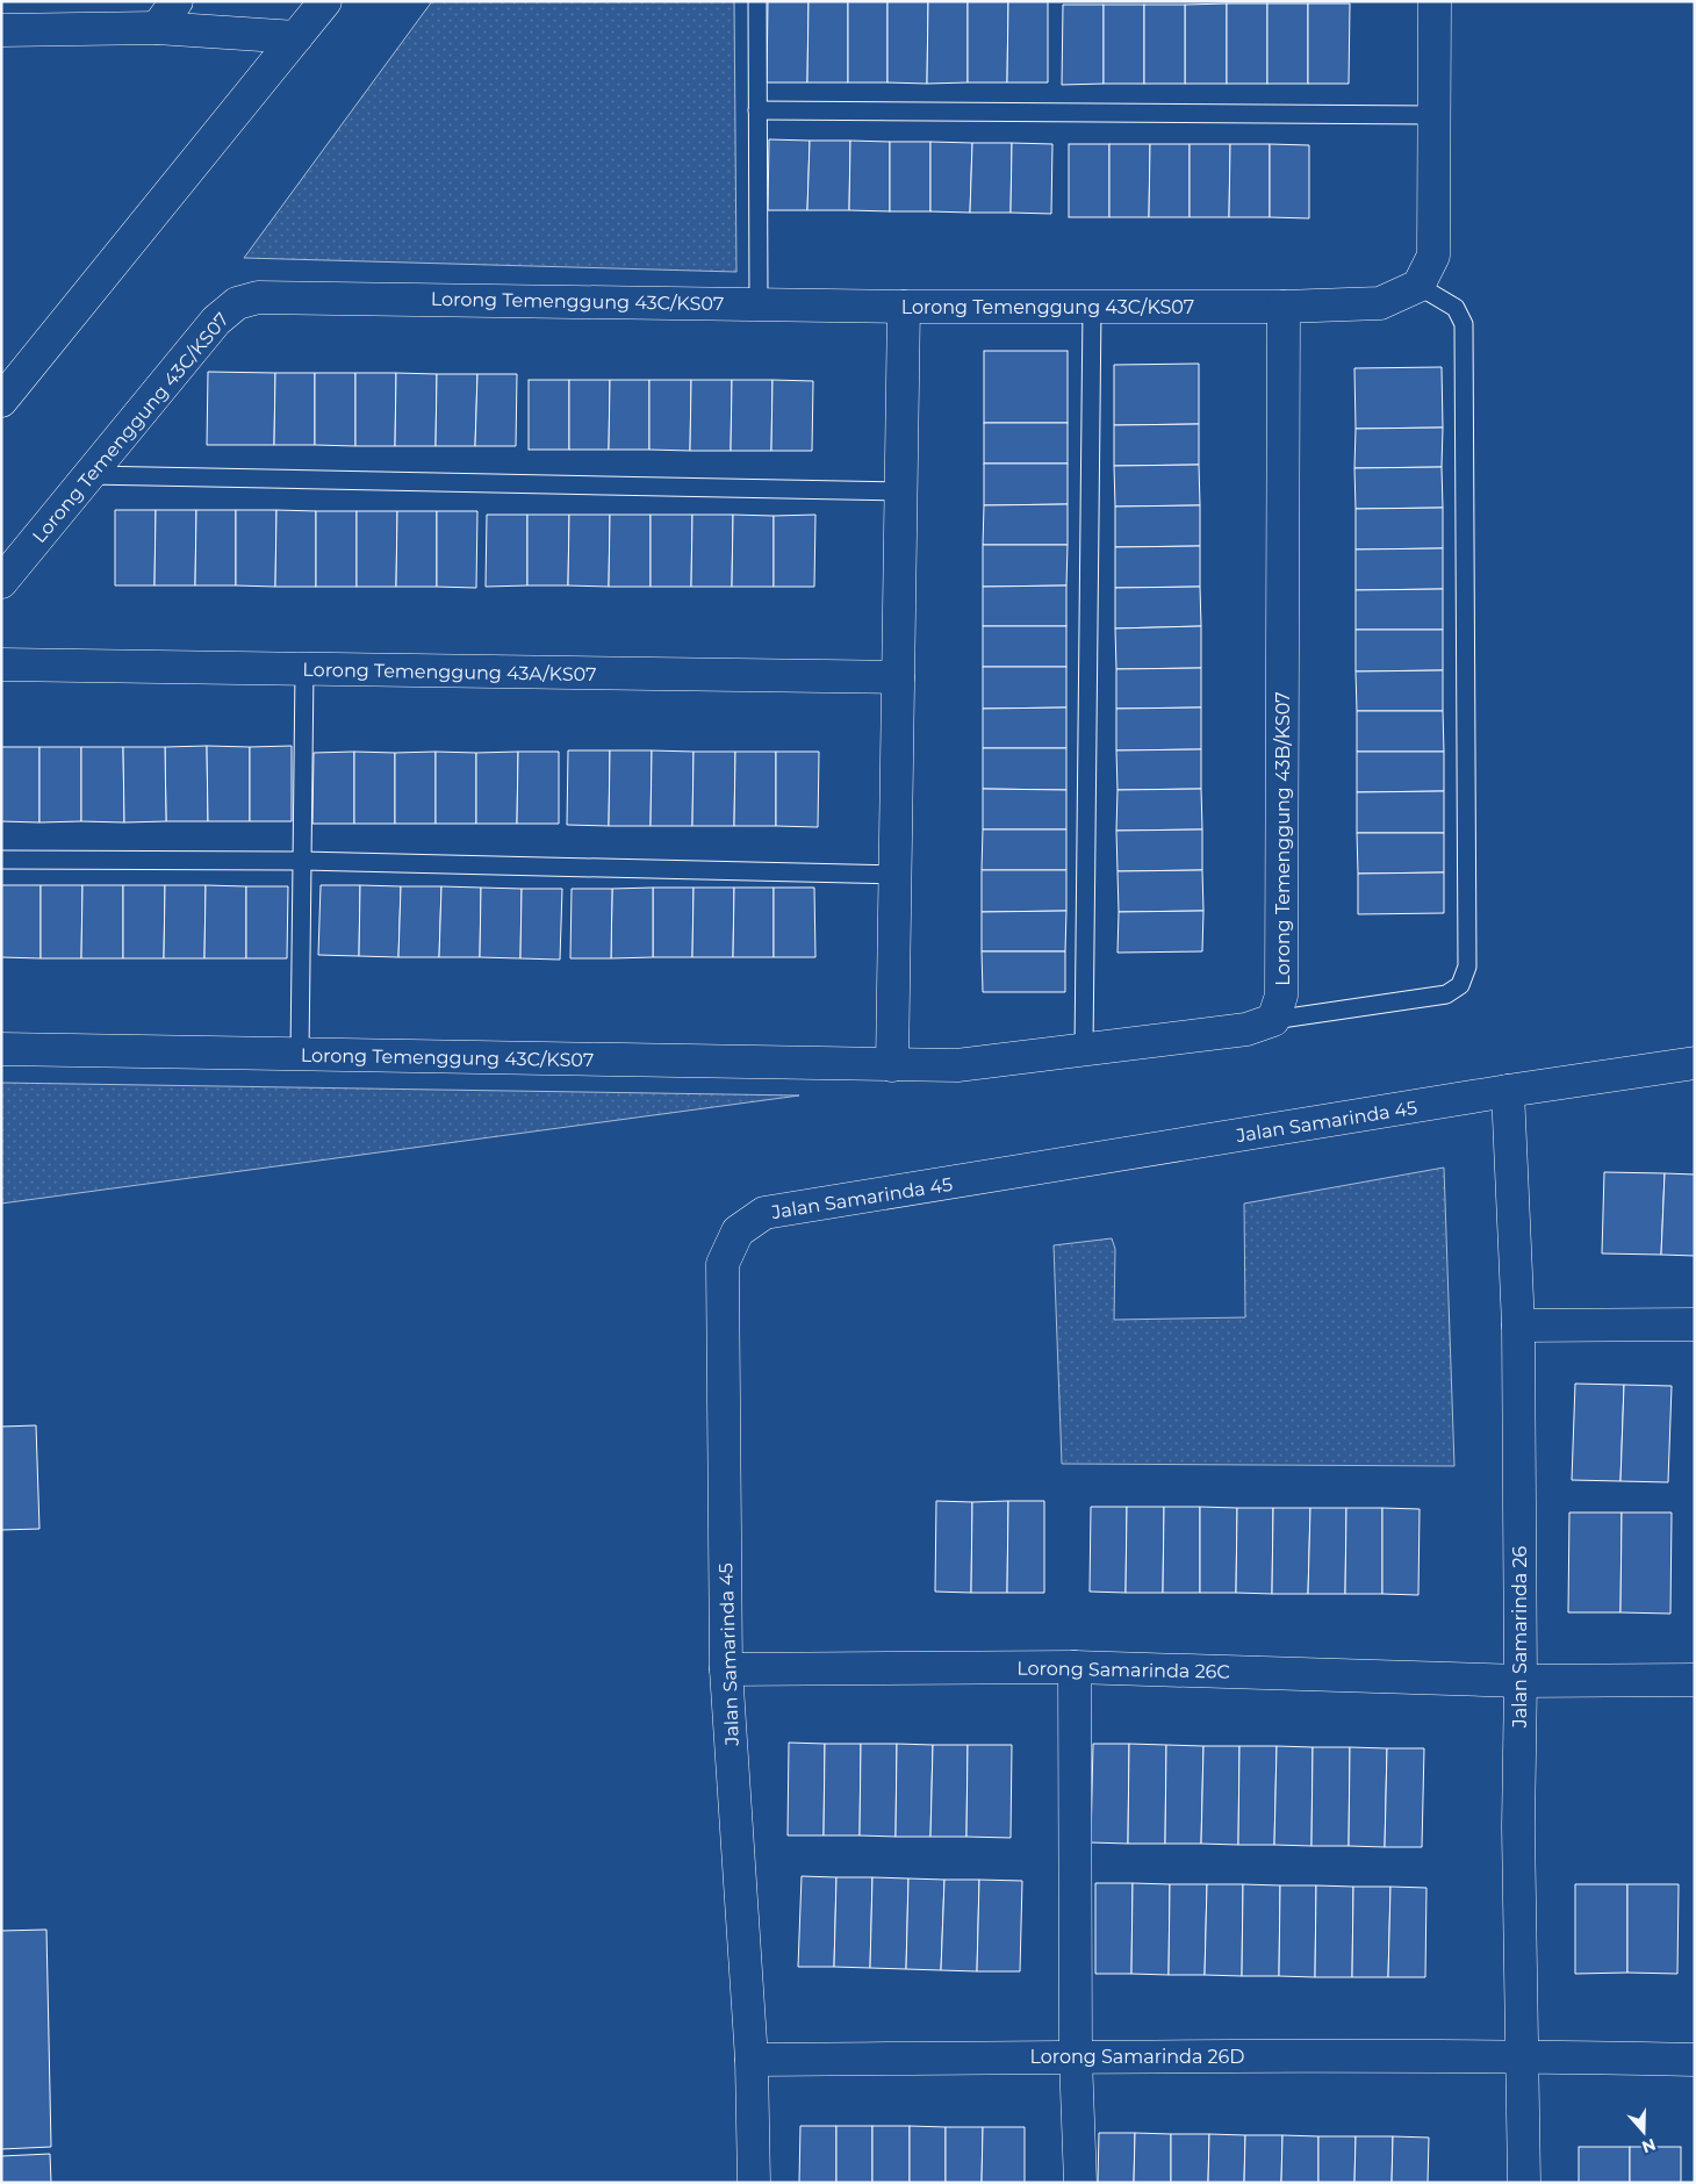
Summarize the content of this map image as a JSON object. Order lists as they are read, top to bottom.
{
  "streets": {
    "street": [
      "Lorong Temenggung 43C/KS07",
      "Lorong Temenggung 43A/KS07",
      "Lorong Temenggung 43B/KS07",
      "Jalan Samarinda 45",
      "Jalan Samarinda 26",
      "Lorong Samarinda 26C",
      "Lorong Samarinda 26D"
    ]
  },
  "crossings": [
    ["Lorong Temenggung 43C/KS07", "Lorong Temenggung 43B/KS07"],
    ["Jalan Samarinda 45", "Jalan Samarinda 26"],
    ["Jalan Samarinda 45", "Lorong Samarinda 26C"],
    ["Jalan Samarinda 45", "Lorong Samarinda 26D"],
    ["Jalan Samarinda 26", "Lorong Samarinda 26C"],
    ["Jalan Samarinda 26", "Lorong Samarinda 26D"]
  ],
  "north": "bottom"
}
